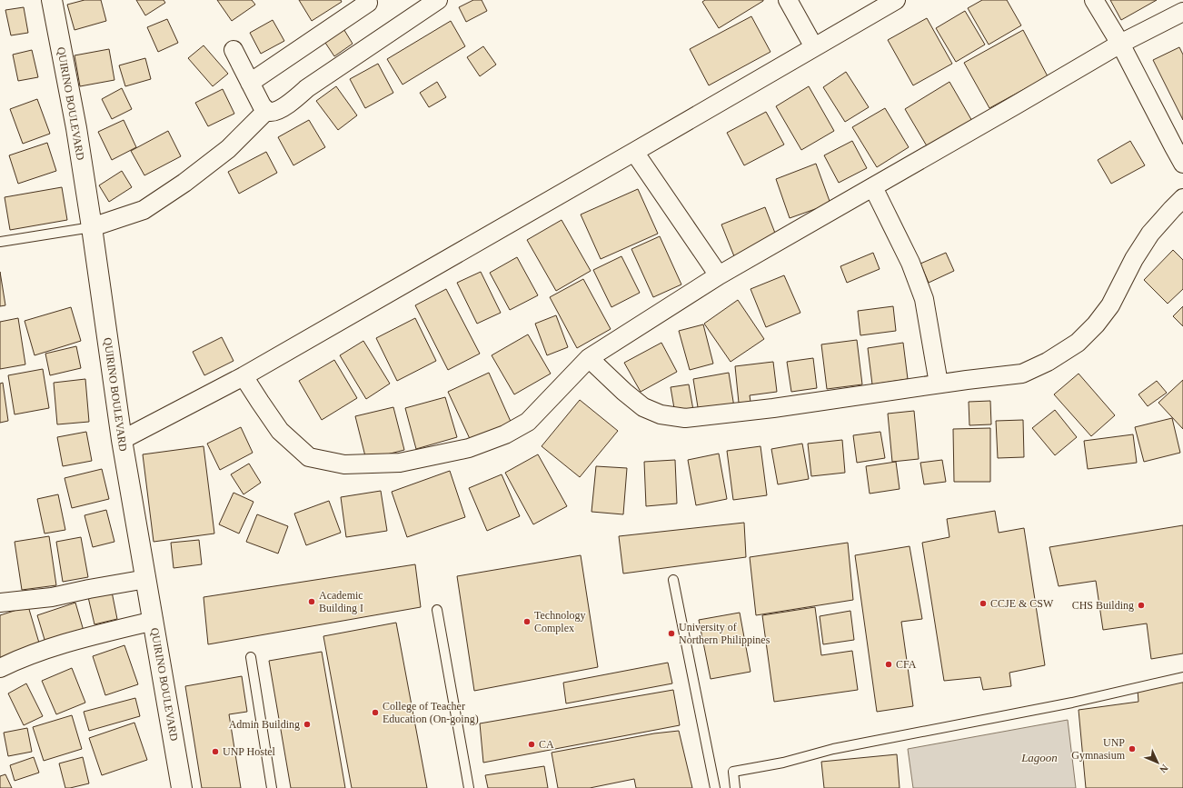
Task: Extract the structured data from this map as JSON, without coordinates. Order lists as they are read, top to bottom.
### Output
{
  "streets": {
    "main road": ["QUIRINO BOULEVARD"]
  },
  "water": ["Lagoon"],
  "places": [
    "Academic Building I",
    "CCJE & CSW",
    "CHS Building",
    "Technology Complex",
    "University of Northern Philippines",
    "CFA",
    "College of Teacher Education (On-going)",
    "Admin Building",
    "CA",
    "UNP Gymnasium",
    "UNP Hostel"
  ],
  "north": "bottom right"
}
